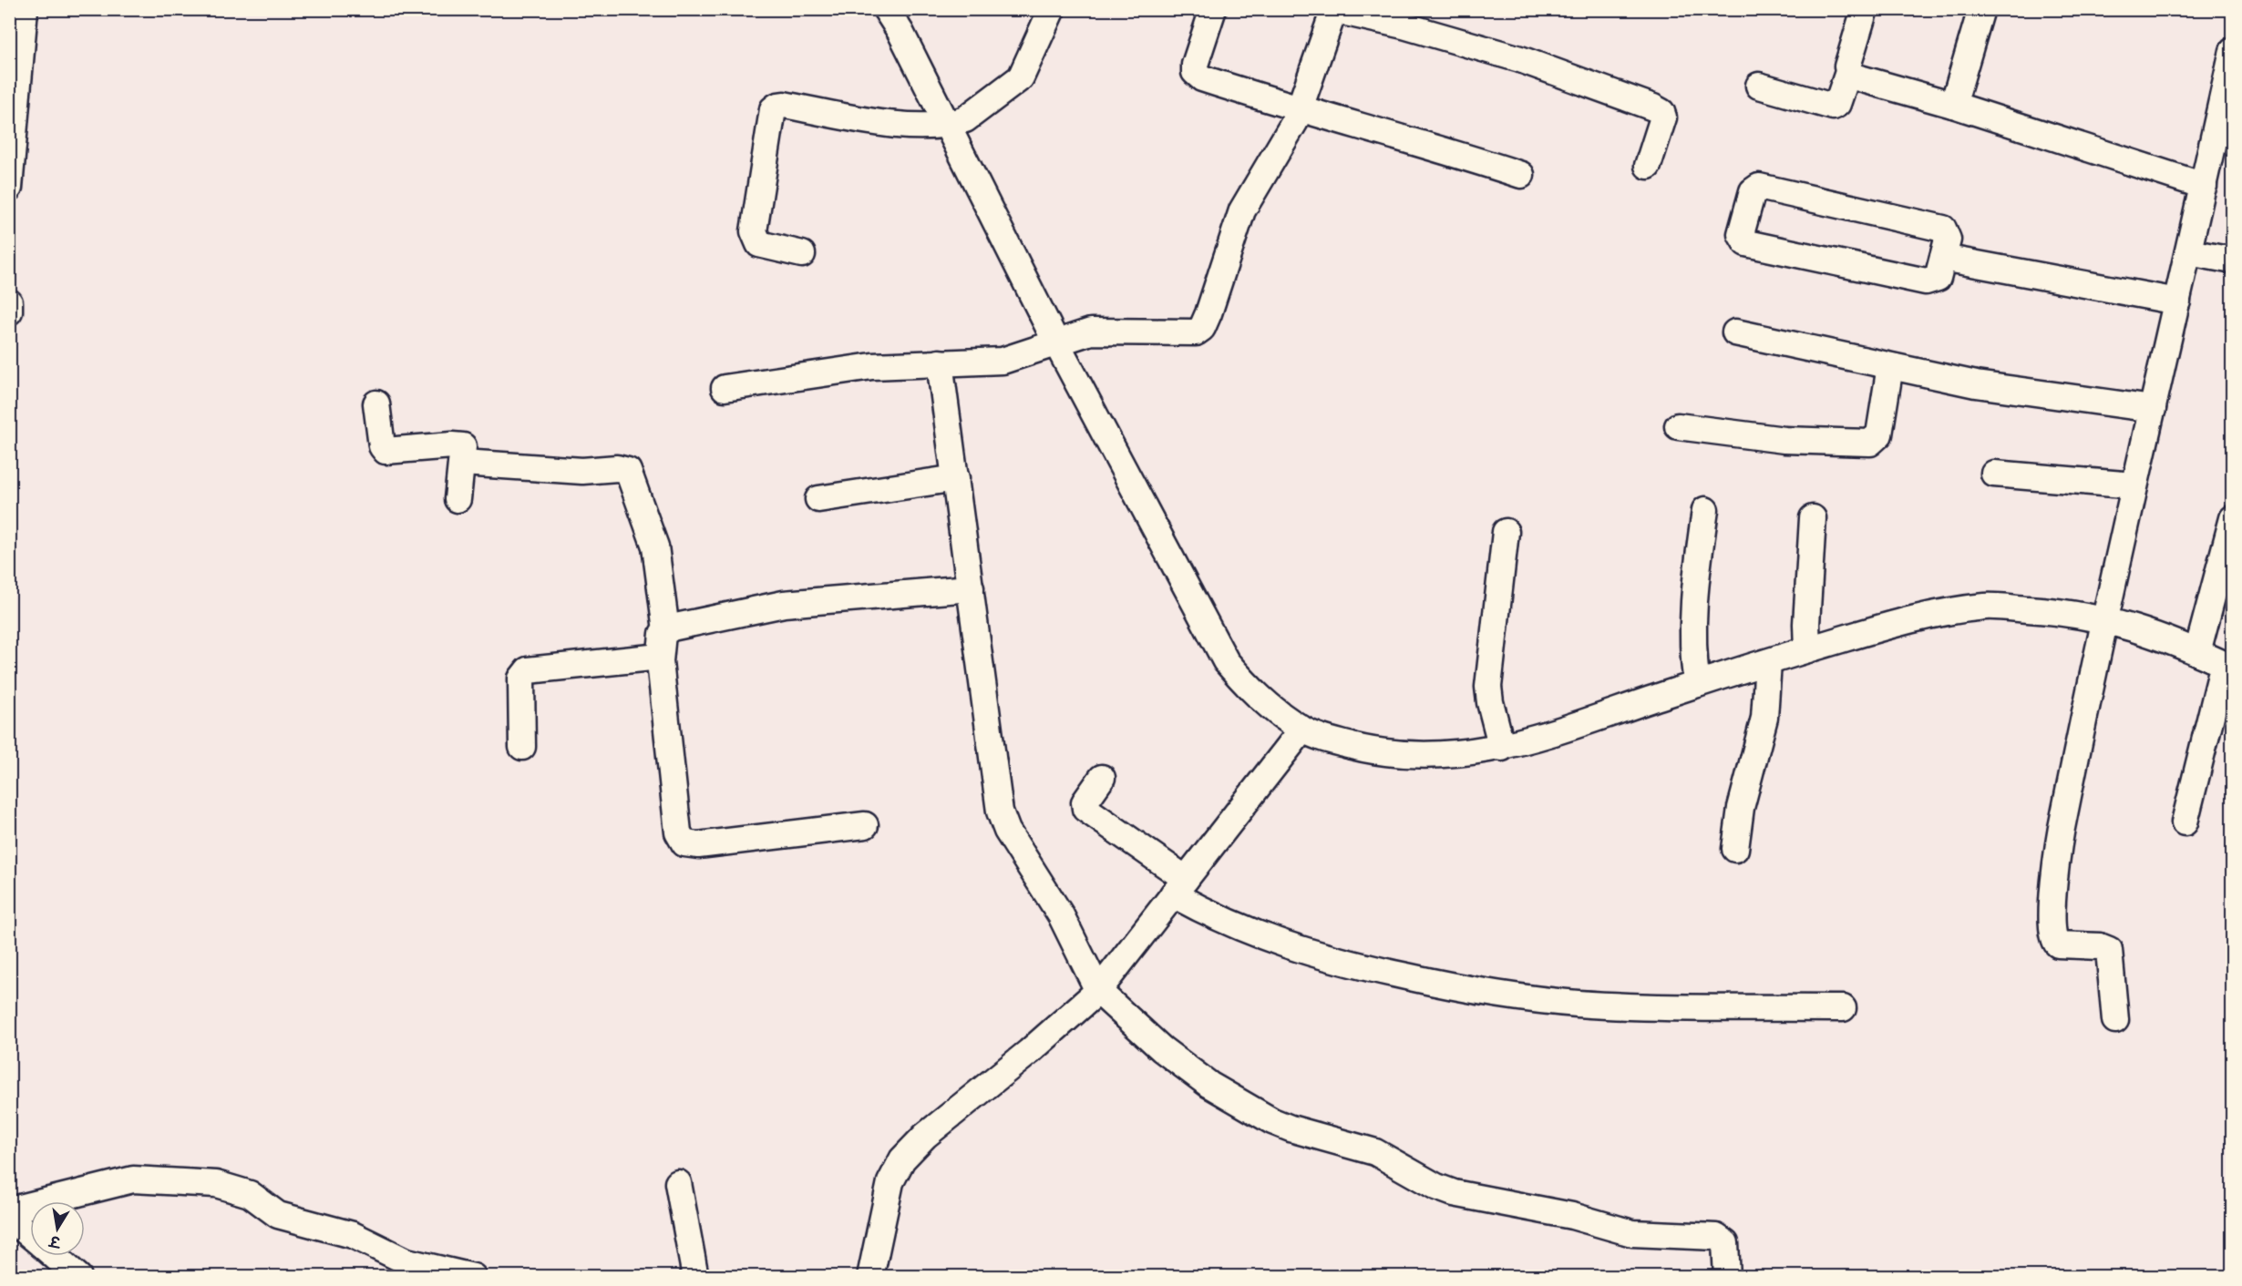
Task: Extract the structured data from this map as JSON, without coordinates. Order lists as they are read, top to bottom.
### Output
{
  "north": "bottom"
}
